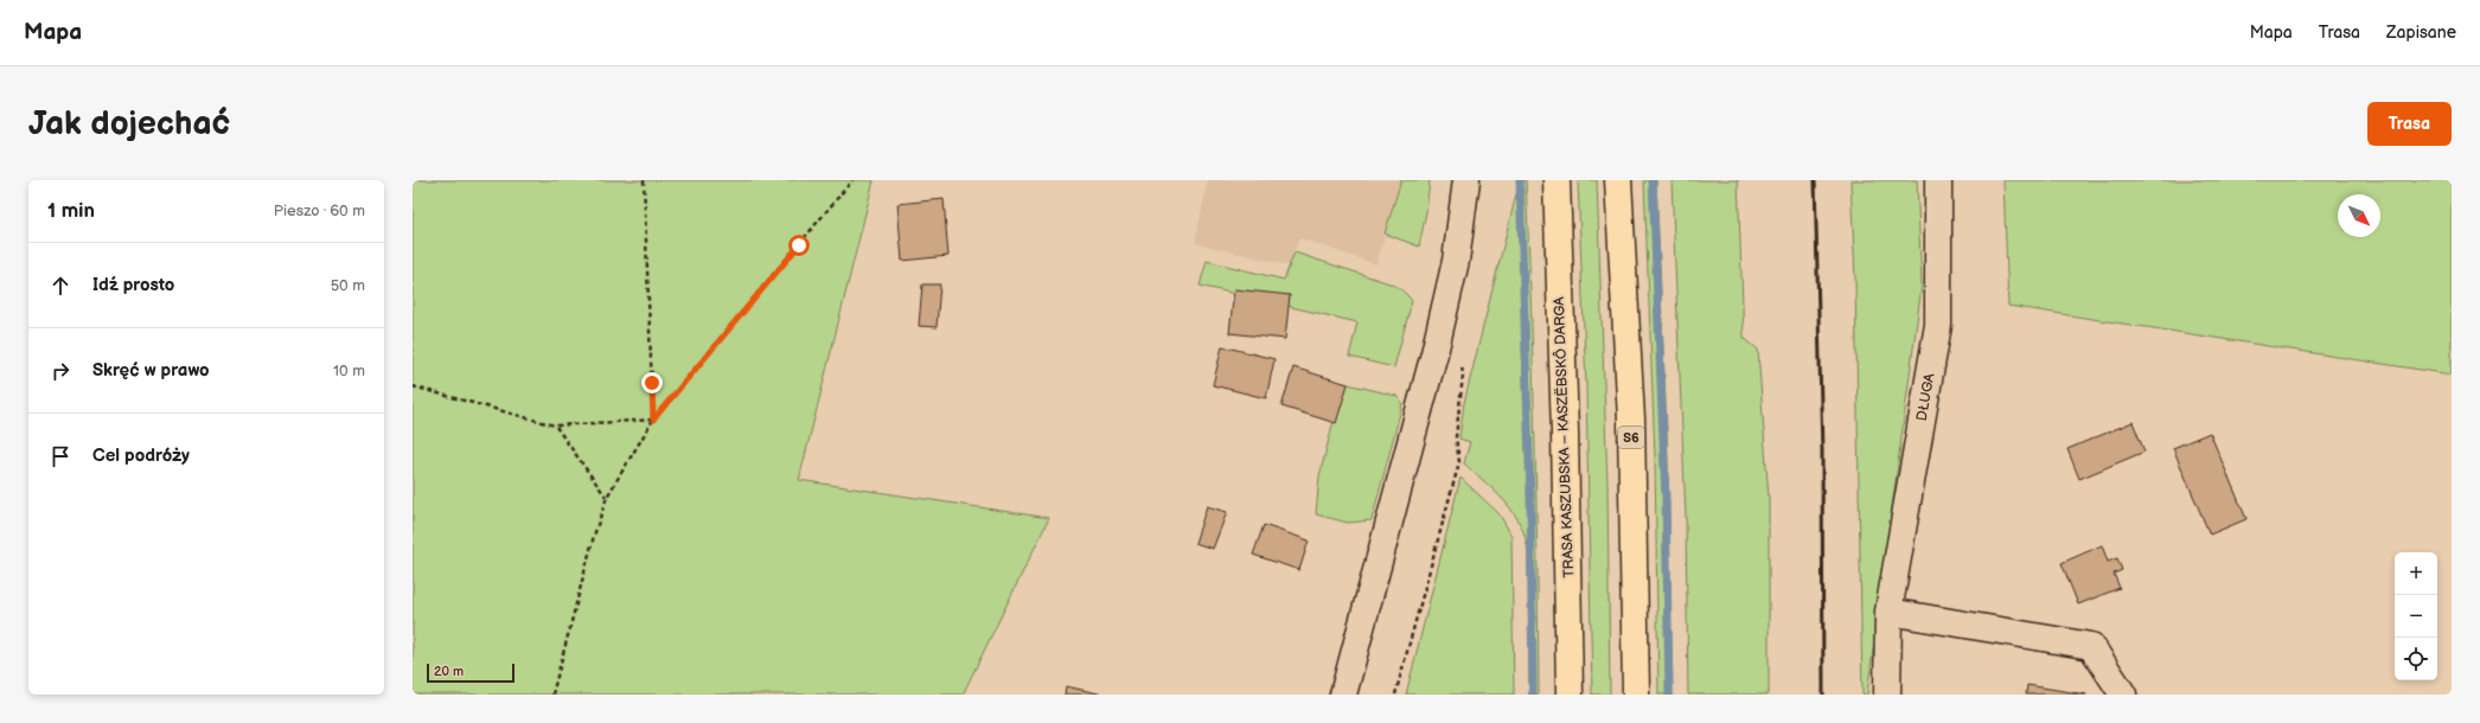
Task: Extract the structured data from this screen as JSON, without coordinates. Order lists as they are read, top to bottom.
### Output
{
  "streets": {
    "highway": ["TRASA KASZUBSKA – KASZËBSKÔ DARGA", "S6"],
    "street": ["DŁUGA"]
  },
  "scale_bar": "20 m",
  "north": "bottom right",
  "page": {
    "header": "Mapa",
    "nav": ["Mapa", "Trasa", "Zapisane"],
    "buttons": "Trasa",
    "title": "Jak dojechać",
    "heading": ["1 min", "Pieszo · 60 m"],
    "list": [
      ["Idź prosto", "50 m"],
      ["Skręć w prawo", "10 m"],
      "Cel podróży"
    ],
    "map_buttons": ["+", "−"],
    "scale": "20 m"
  }
}
